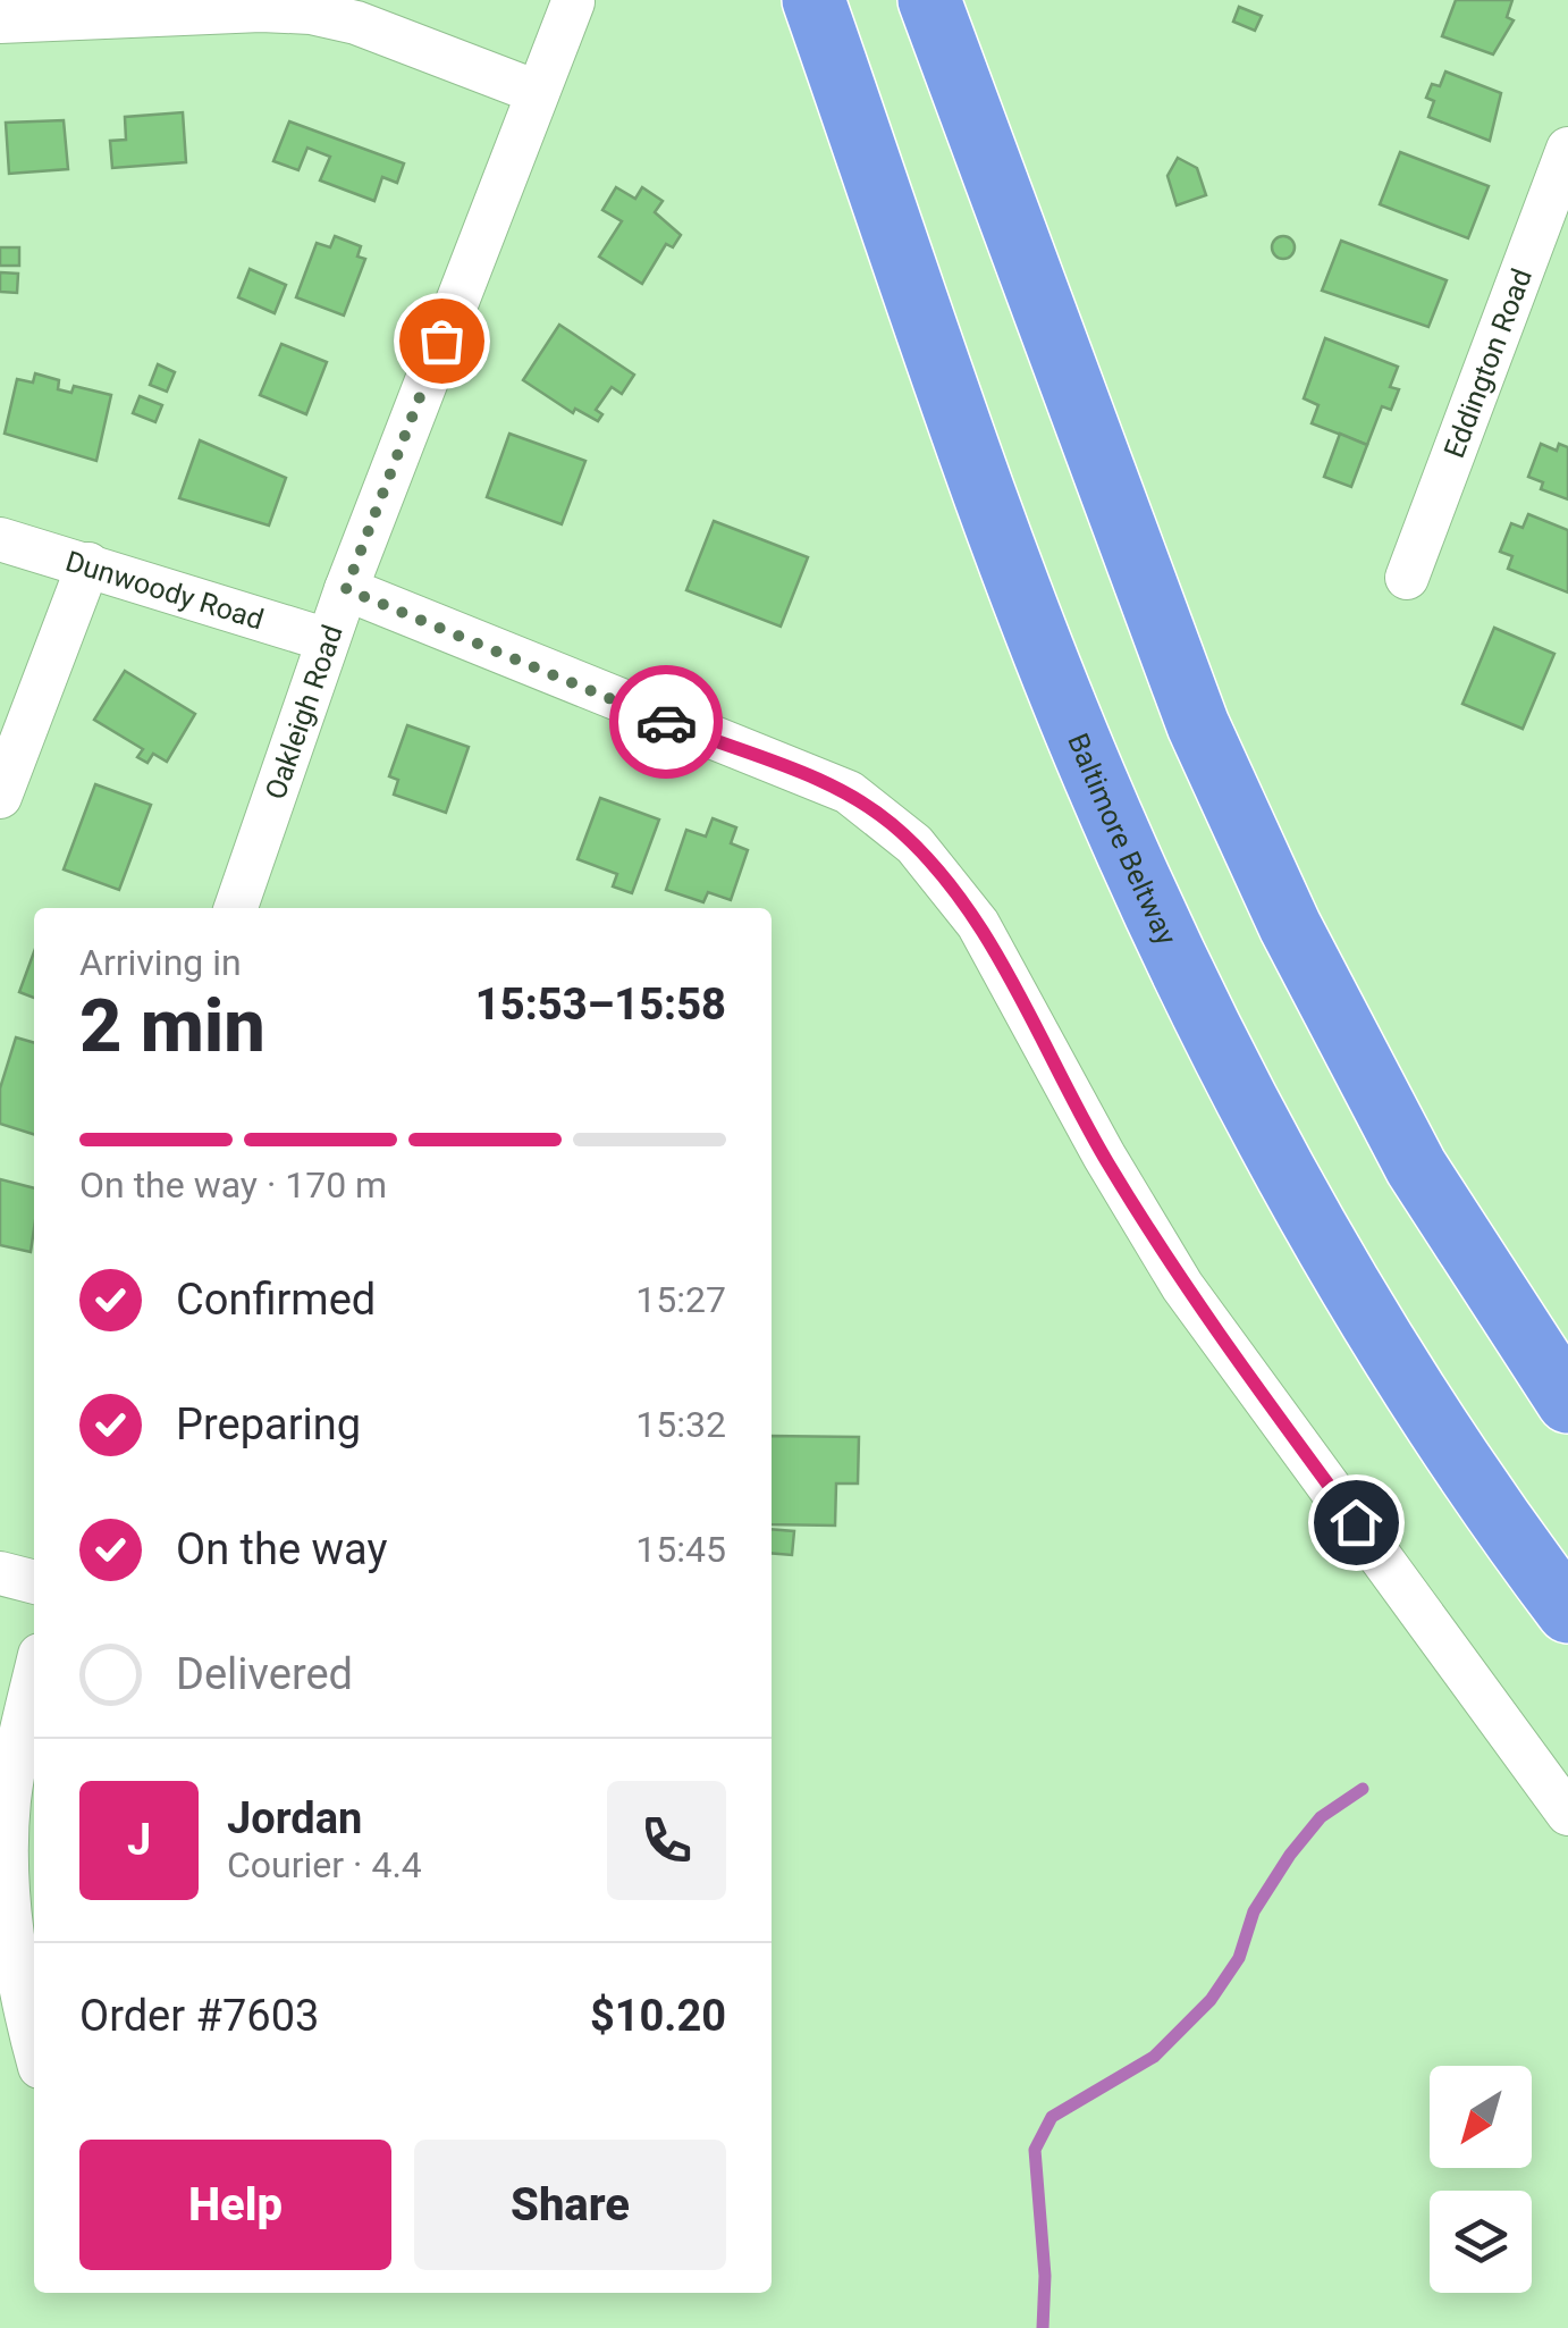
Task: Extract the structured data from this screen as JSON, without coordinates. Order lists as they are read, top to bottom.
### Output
{
  "streets": {
    "highway": ["Baltimore Beltway"],
    "street": ["Eddington Road", "Dunwoody Road", "Oakleigh Road"]
  },
  "crossings": [
    ["Dunwoody Road", "Oakleigh Road"]
  ],
  "north": "bottom left",
  "page": {
    "heading": ["2 min", "Arriving in", "15:53–15:58"],
    "panel": [
      "Jordan",
      "Courier · 4.4",
      "Order #7603",
      "$10.20"
    ],
    "bar": "On the way · 170 m",
    "list": [
      ["Confirmed", "15:27"],
      ["Preparing", "15:32"],
      ["On the way", "15:45"],
      "Delivered"
    ],
    "round": "J",
    "buttons": ["Help", "Share"]
  }
}
